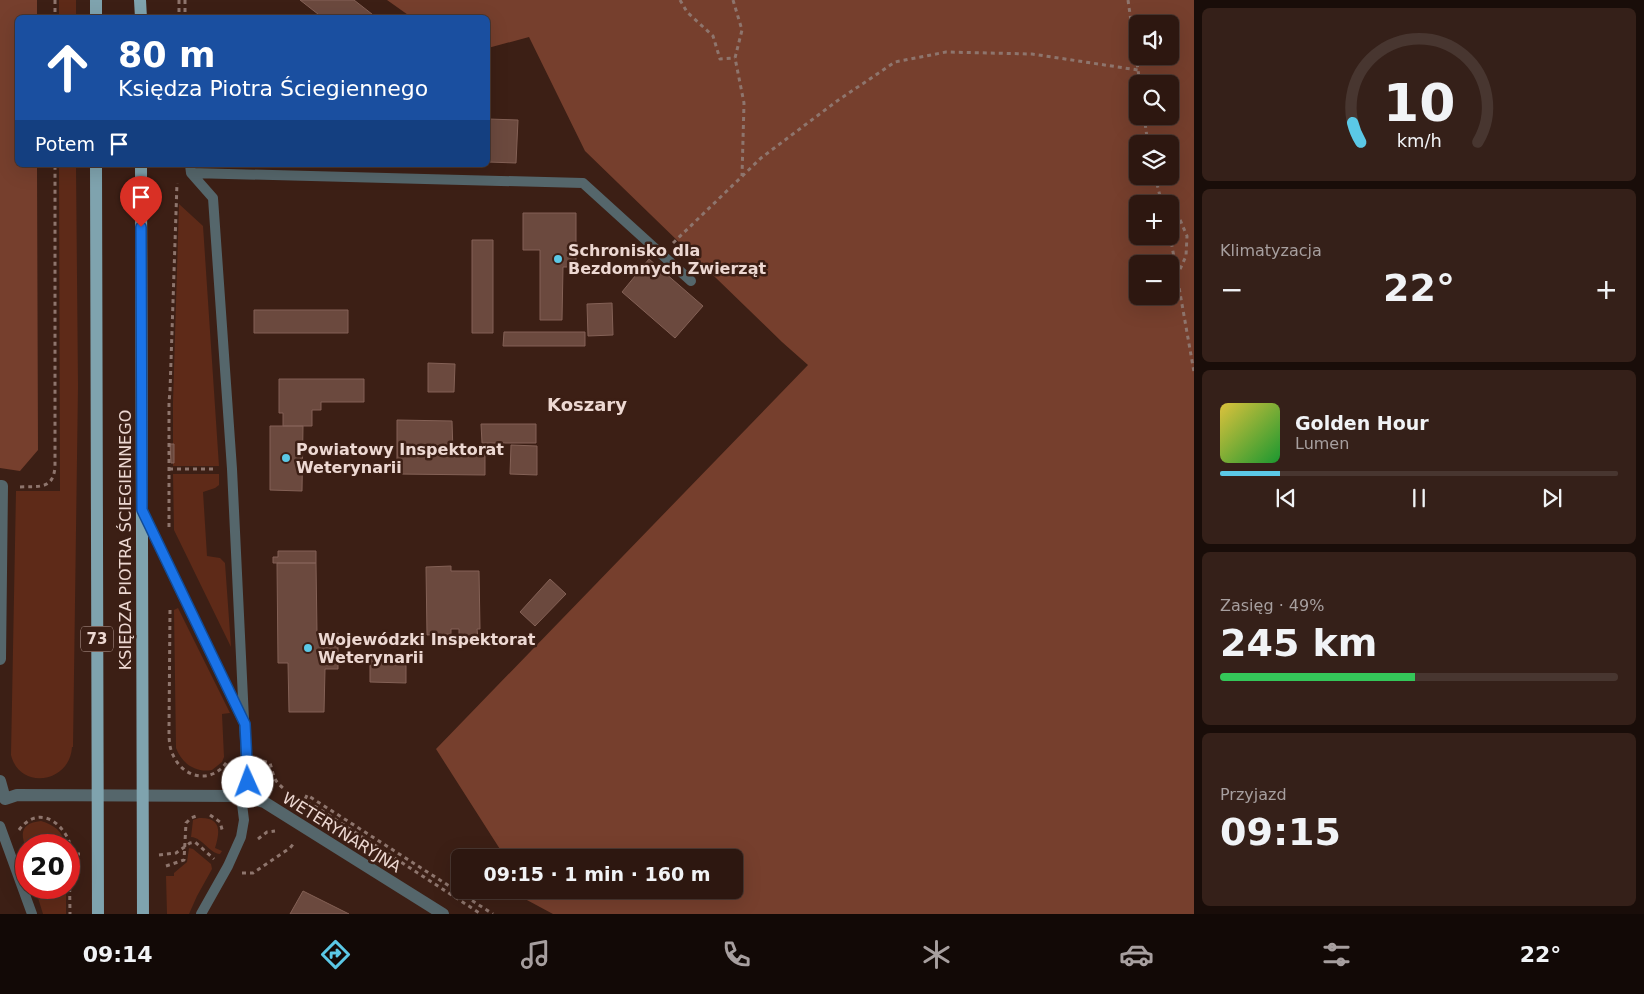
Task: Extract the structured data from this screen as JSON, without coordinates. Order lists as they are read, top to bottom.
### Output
{
  "streets": {
    "main road": ["KSIĘDZA PIOTRA ŚCIEGIENNEGO", "73"],
    "street": ["WETERYNARYJNA"]
  },
  "crossings": [
    ["KSIĘDZA PIOTRA ŚCIEGIENNEGO", "WETERYNARYJNA"]
  ],
  "districts": ["Koszary"],
  "places": ["Schronisko dla Bezdomnych Zwierząt", "Powiatowy Inspektorat Weterynarii", "Wojewódzki Inspektorat Weterynarii"],
  "page": {
    "map_buttons": ["+", "−"],
    "turn": ["80 m", "Księdza Piotra Ściegiennego"],
    "then": "Potem",
    "tile": [
      "Klimatyzacja",
      ["Zasięg · 49%", "245 km"],
      ["Przyjazd", "09:15"]
    ],
    "heat": ["−", "22°", "+"],
    "song": ["Golden Hour", "Lumen"],
    "limit": "20",
    "trip": "09:15 · 1 min · 160 m",
    "tabs": ["09:14", "22°"],
    "gauge": ["10", "km/h"]
  }
}
